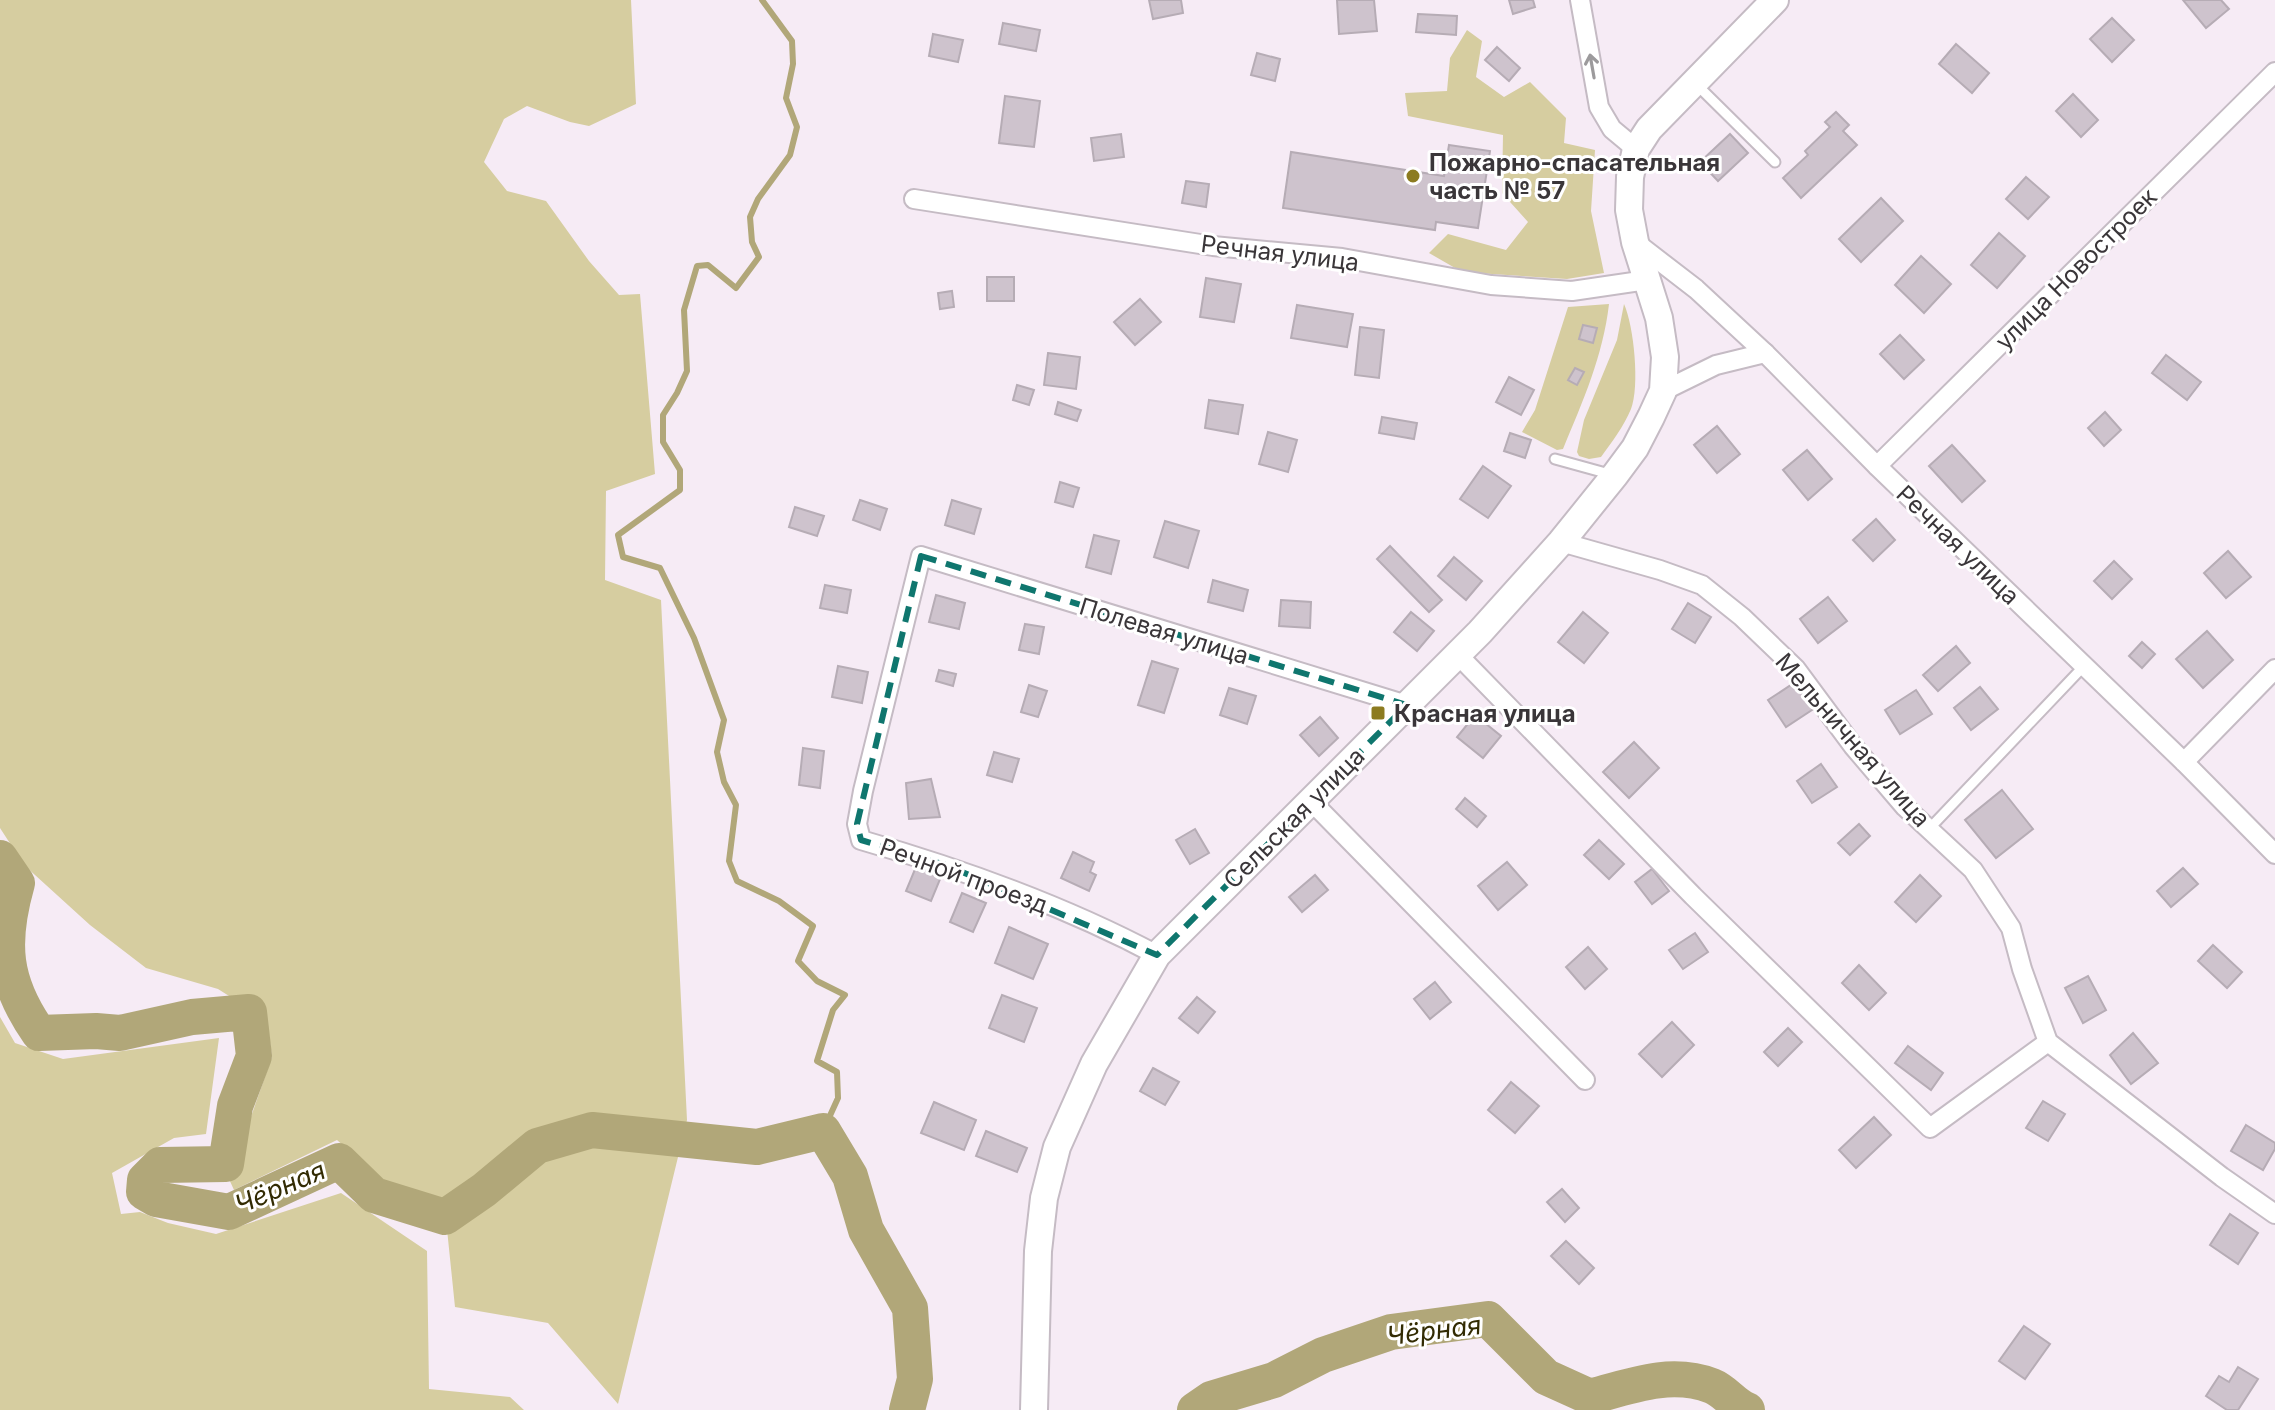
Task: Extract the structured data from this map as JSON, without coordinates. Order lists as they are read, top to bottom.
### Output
{
  "streets": {
    "main road": ["Сельская улица"],
    "street": [
      "Речная улица",
      "улица Новостроек",
      "Полевая улица",
      "Мельничная улица",
      "Речной проезд"
    ]
  },
  "crossings": [
    ["Речная улица", "улица Новостроек"],
    ["Полевая улица", "Сельская улица"],
    ["Полевая улица", "Речной проезд"],
    ["Мельничная улица", "Сельская улица"],
    ["Сельская улица", "Речной проезд"]
  ],
  "water": ["Чёрная"],
  "places": {
    "other": ["Пожарно-спасательная часть № 57"],
    "transit": ["Красная улица"]
  }
}
